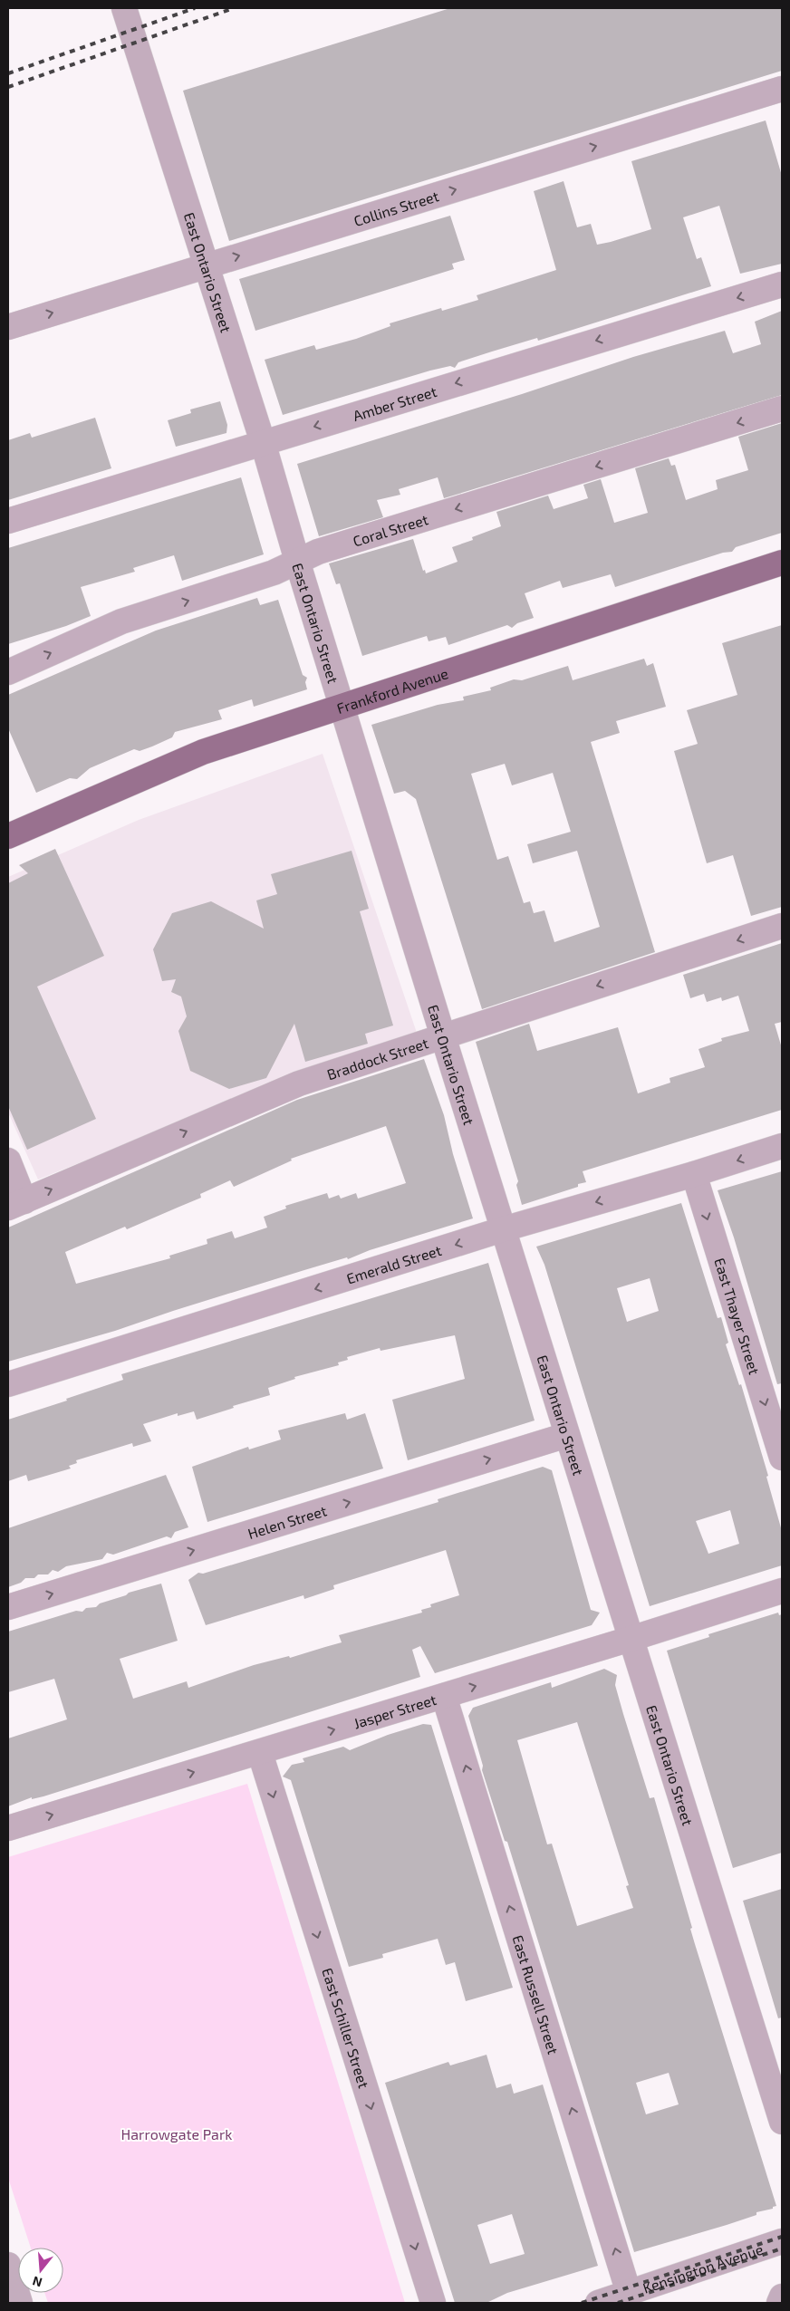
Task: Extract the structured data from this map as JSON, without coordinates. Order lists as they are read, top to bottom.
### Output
{
  "streets": {
    "main road": ["Frankford Avenue"],
    "street": [
      "Collins Street",
      "East Ontario Street",
      "Amber Street",
      "Coral Street",
      "Braddock Street",
      "Emerald Street",
      "East Thayer Street",
      "Helen Street",
      "Jasper Street",
      "East Russell Street",
      "East Schiller Street",
      "Kensington Avenue"
    ]
  },
  "crossings": [
    ["Collins Street", "East Ontario Street"],
    ["East Ontario Street", "Amber Street"],
    ["East Ontario Street", "Coral Street"],
    ["East Ontario Street", "Frankford Avenue"],
    ["East Ontario Street", "Braddock Street"],
    ["East Ontario Street", "Emerald Street"],
    ["East Ontario Street", "Helen Street"],
    ["East Ontario Street", "Jasper Street"],
    ["Emerald Street", "East Thayer Street"],
    ["Jasper Street", "East Russell Street"],
    ["Jasper Street", "East Schiller Street"],
    ["East Russell Street", "Kensington Avenue"]
  ],
  "one_way": [
    "Collins Street",
    "Amber Street",
    "Emerald Street",
    "East Thayer Street",
    "Helen Street",
    "Jasper Street",
    "East Russell Street",
    "East Schiller Street"
  ],
  "parks": ["Harrowgate Park"],
  "north": "bottom"
}
